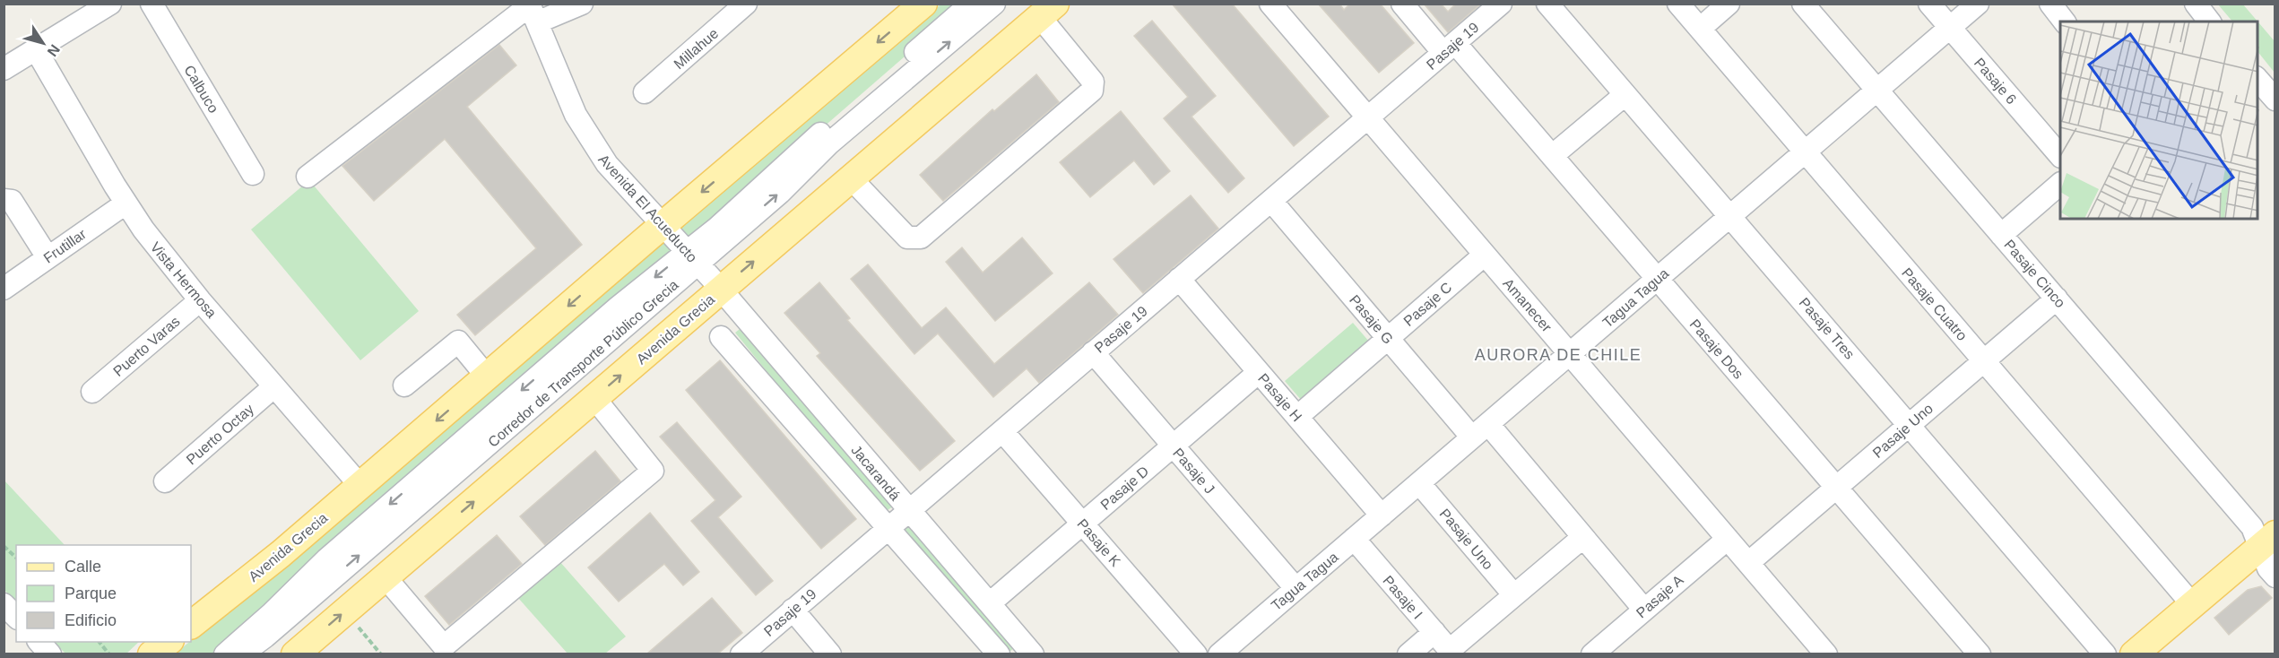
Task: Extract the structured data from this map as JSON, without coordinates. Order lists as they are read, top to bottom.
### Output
{
  "streets": {
    "main road": ["Avenida Grecia"],
    "street": [
      "Pasaje 19",
      "Millahue",
      "Pasaje 6",
      "Calbuco",
      "Avenida El Acueducto",
      "Frutillar",
      "Pasaje Cinco",
      "Vista Hermosa",
      "Tagua Tagua",
      "Pasaje C",
      "Pasaje Cuatro",
      "Amanecer",
      "Pasaje G",
      "Pasaje Tres",
      "Puerto Varas",
      "Pasaje Dos",
      "Corredor de Transporte Público Grecia",
      "Pasaje H",
      "Pasaje Uno",
      "Puerto Octay",
      "Pasaje J",
      "Jacarandá",
      "Pasaje D",
      "Pasaje K",
      "Pasaje A",
      "Pasaje I"
    ]
  },
  "crossings": [
    ["Pasaje 19", "Amanecer"],
    ["Pasaje 19", "Pasaje G"],
    ["Pasaje 19", "Pasaje Dos"],
    ["Pasaje 19", "Pasaje H"],
    ["Pasaje 19", "Pasaje J"],
    ["Pasaje 19", "Jacarandá"],
    ["Pasaje 19", "Pasaje K"],
    ["Pasaje 6", "Tagua Tagua"],
    ["Avenida El Acueducto", "Avenida Grecia"],
    ["Avenida El Acueducto", "Corredor de Transporte Público Grecia"],
    ["Avenida El Acueducto", "Jacarandá"],
    ["Frutillar", "Vista Hermosa"],
    ["Pasaje Cinco", "Tagua Tagua"],
    ["Pasaje Cinco", "Pasaje Uno"],
    ["Vista Hermosa", "Avenida Grecia"],
    ["Vista Hermosa", "Puerto Varas"],
    ["Vista Hermosa", "Puerto Octay"],
    ["Tagua Tagua", "Pasaje Cuatro"],
    ["Tagua Tagua", "Amanecer"],
    ["Tagua Tagua", "Pasaje G"],
    ["Tagua Tagua", "Pasaje Tres"],
    ["Tagua Tagua", "Pasaje Dos"],
    ["Tagua Tagua", "Pasaje H"],
    ["Tagua Tagua", "Pasaje Uno"],
    ["Tagua Tagua", "Pasaje J"],
    ["Tagua Tagua", "Pasaje I"],
    ["Pasaje C", "Amanecer"],
    ["Pasaje C", "Pasaje G"],
    ["Pasaje C", "Pasaje H"],
    ["Pasaje Cuatro", "Pasaje Uno"],
    ["Amanecer", "Pasaje Uno"],
    ["Amanecer", "Pasaje A"],
    ["Pasaje Tres", "Pasaje Uno"],
    ["Avenida Grecia", "Jacarandá"],
    ["Pasaje Dos", "Pasaje Uno"],
    ["Pasaje H", "Pasaje D"],
    ["Pasaje J", "Pasaje D"],
    ["Jacarandá", "Pasaje D"],
    ["Pasaje D", "Pasaje K"]
  ],
  "districts": ["AURORA DE CHILE"],
  "legend": ["Calle", "Parque", "Edificio"],
  "north": "bottom right"
}
